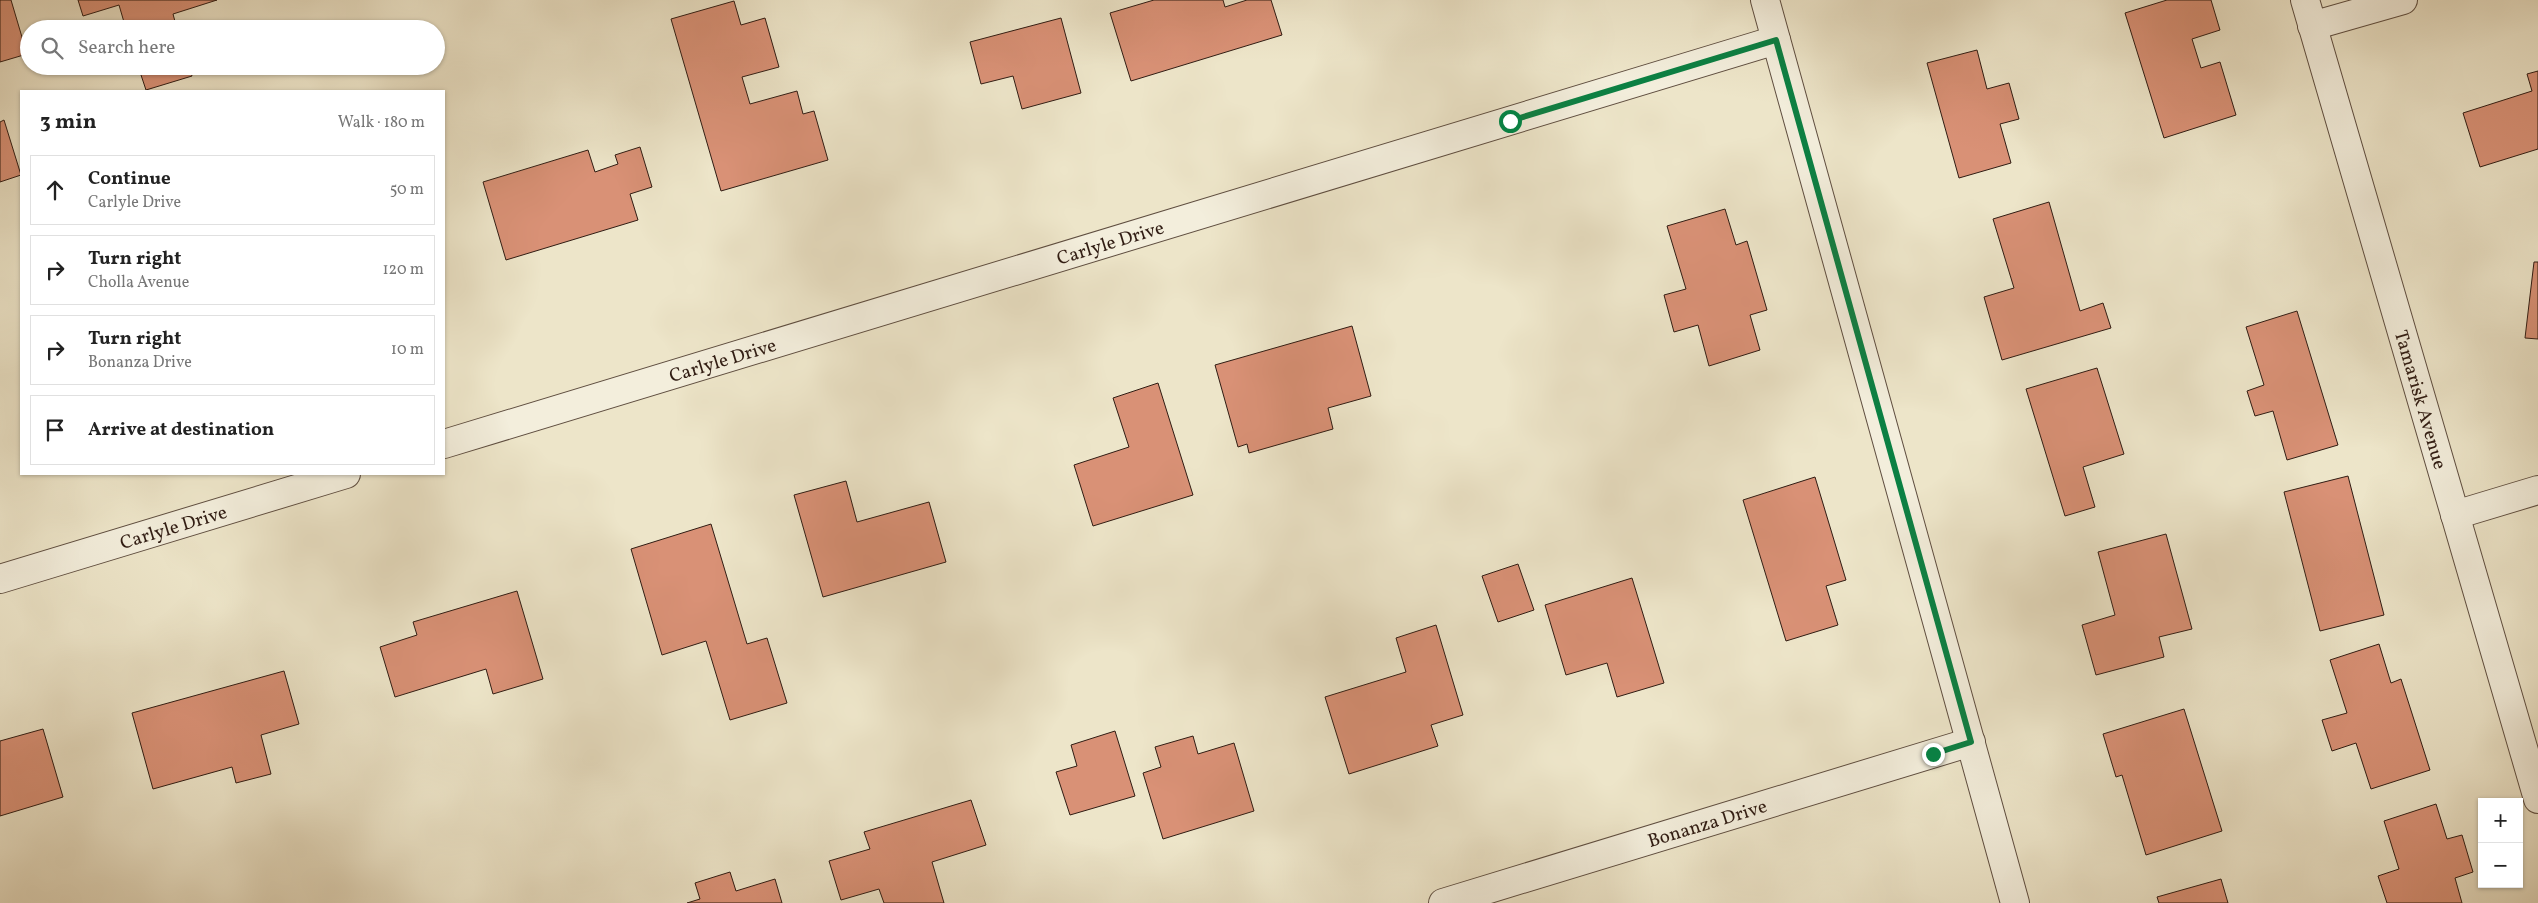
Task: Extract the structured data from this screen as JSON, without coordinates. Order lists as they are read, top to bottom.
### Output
{
  "streets": {
    "street": ["Carlyle Drive", "Tamarisk Avenue", "Bonanza Drive"]
  },
  "page": {
    "search": "Search here",
    "heading": ["3 min", "Walk · 180 m"],
    "list": [
      ["Continue", "Carlyle Drive", "50 m"],
      ["Turn right", "Cholla Avenue", "120 m"],
      ["Turn right", "Bonanza Drive", "10 m"],
      "Arrive at destination"
    ],
    "map_buttons": ["+", "−"]
  }
}
